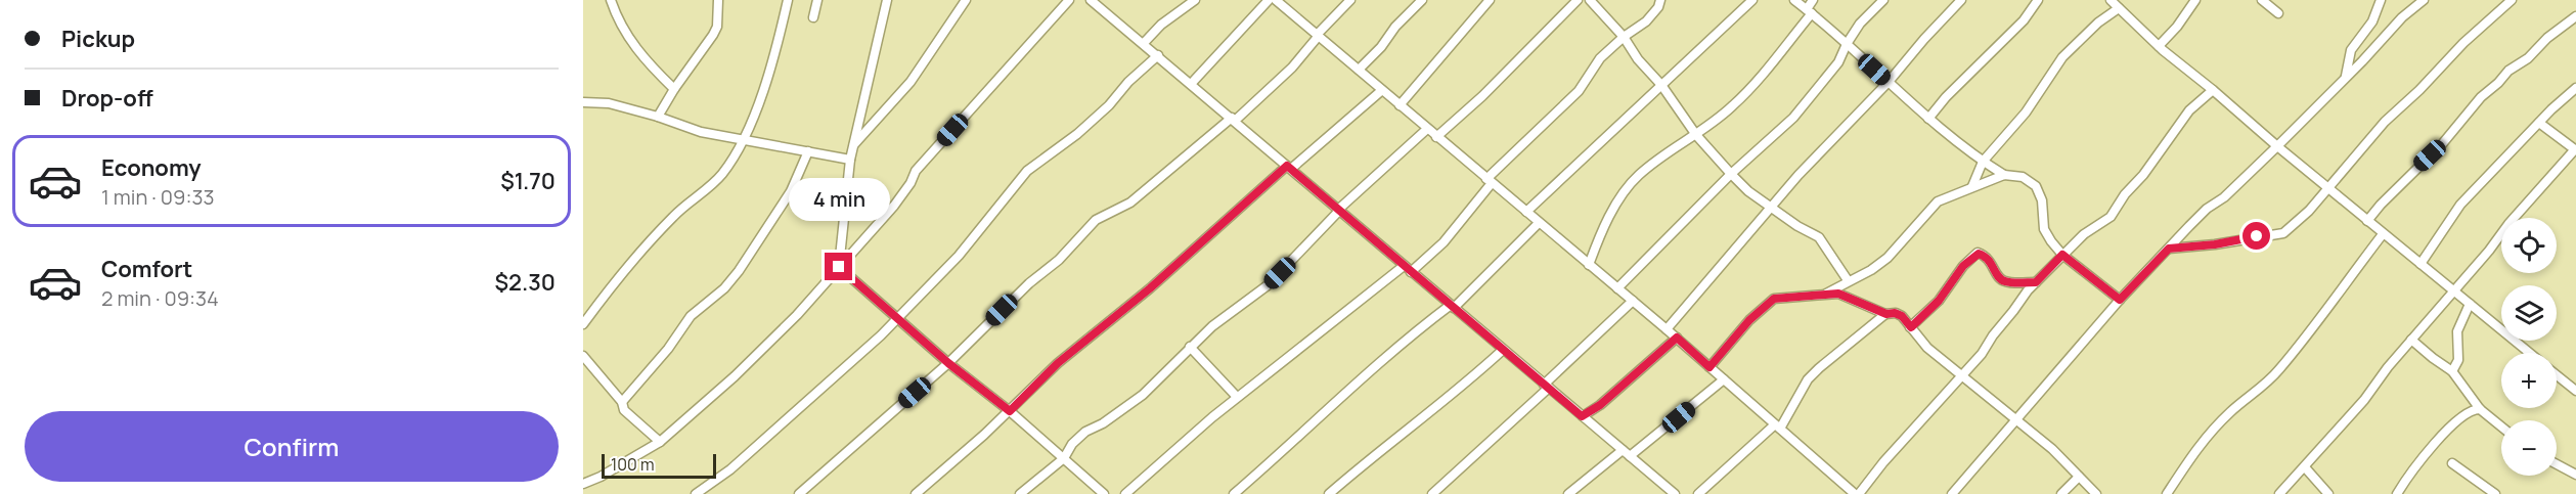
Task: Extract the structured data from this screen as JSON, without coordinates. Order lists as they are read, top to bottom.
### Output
{
  "scale_bar": "100 m",
  "page": {
    "banner": ["Pickup", "Drop-off"],
    "list": [
      {
        "name": "Economy",
        "note": "1 min · 09:33",
        "value": "$1.70"
      },
      {
        "name": "Comfort",
        "note": "2 min · 09:34",
        "value": "$2.30"
      }
    ],
    "bubble": "4 min",
    "map_buttons": ["+", "−"],
    "buttons": "Confirm",
    "scale": "100 m"
  }
}
